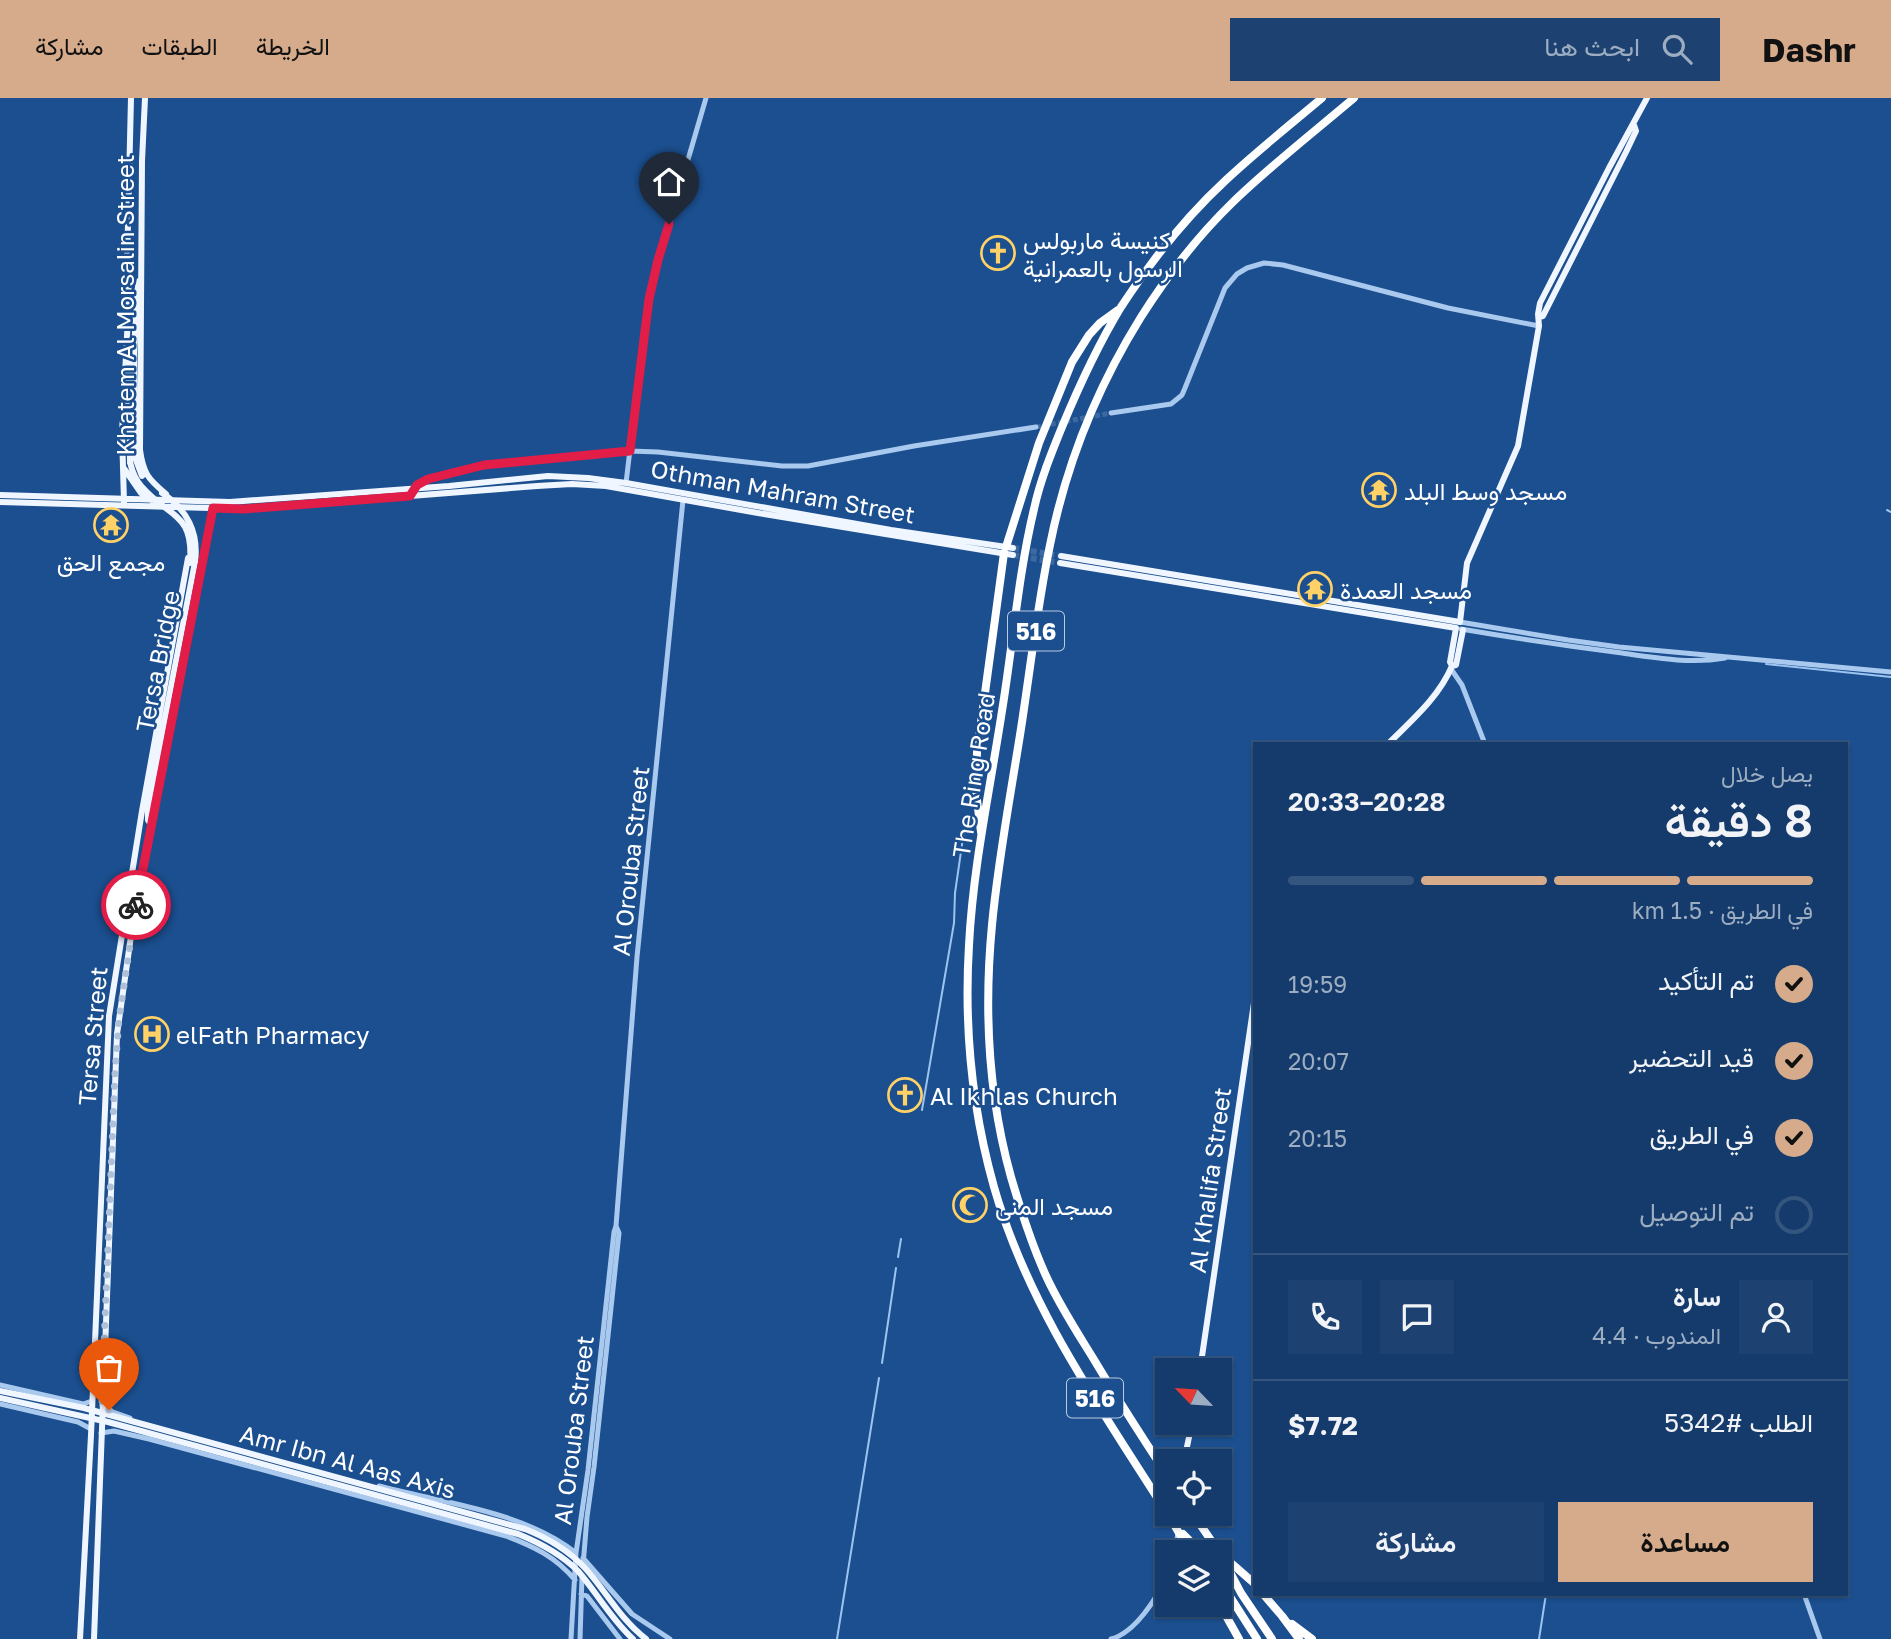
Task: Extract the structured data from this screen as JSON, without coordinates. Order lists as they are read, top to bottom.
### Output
{
  "streets": {
    "highway": ["516", "The Ring Road"],
    "main road": [
      "Khatem Al Morsalin Street",
      "Othman Mahram Street",
      "Tersa Bridge",
      "Tersa Street",
      "Al Khalifa Street",
      "Amr Ibn Al Aas Axis"
    ],
    "street": ["Al Orouba Street"]
  },
  "crossings": [
    ["Khatem Al Morsalin Street", "Othman Mahram Street"],
    ["Khatem Al Morsalin Street", "Tersa Bridge"],
    ["Khatem Al Morsalin Street", "Tersa Street"],
    ["Othman Mahram Street", "Al Orouba Street"],
    ["Othman Mahram Street", "Tersa Street"],
    ["Tersa Bridge", "Tersa Street"]
  ],
  "places": {
    "church": ["كنيسة ماربولس الرسول بالعمرانية", "Al Ikhlas Church"],
    "temple": ["مسجد وسط البلد", "مجمع الحق", "مسجد العمدة"],
    "hospital": ["elFath Pharmacy"],
    "mosque": ["مسجد المنى"]
  },
  "north": "top left",
  "page": {
    "header": "Dashr",
    "search": "ابحث هنا",
    "nav": ["الخريطة", "الطبقات", "مشاركة"],
    "heading": ["8 دقيقة", "يصل خلال", "20:28–20:33"],
    "panel": [
      "سارة",
      "المندوب · 4.4",
      "الطلب #5342",
      "$7.72"
    ],
    "bar": "في الطريق · 1.5 km",
    "list": [
      ["تم التأكيد", "19:59"],
      ["قيد التحضير", "20:07"],
      ["في الطريق", "20:15"],
      "تم التوصيل"
    ],
    "buttons": ["مساعدة", "مشاركة"]
  }
}
